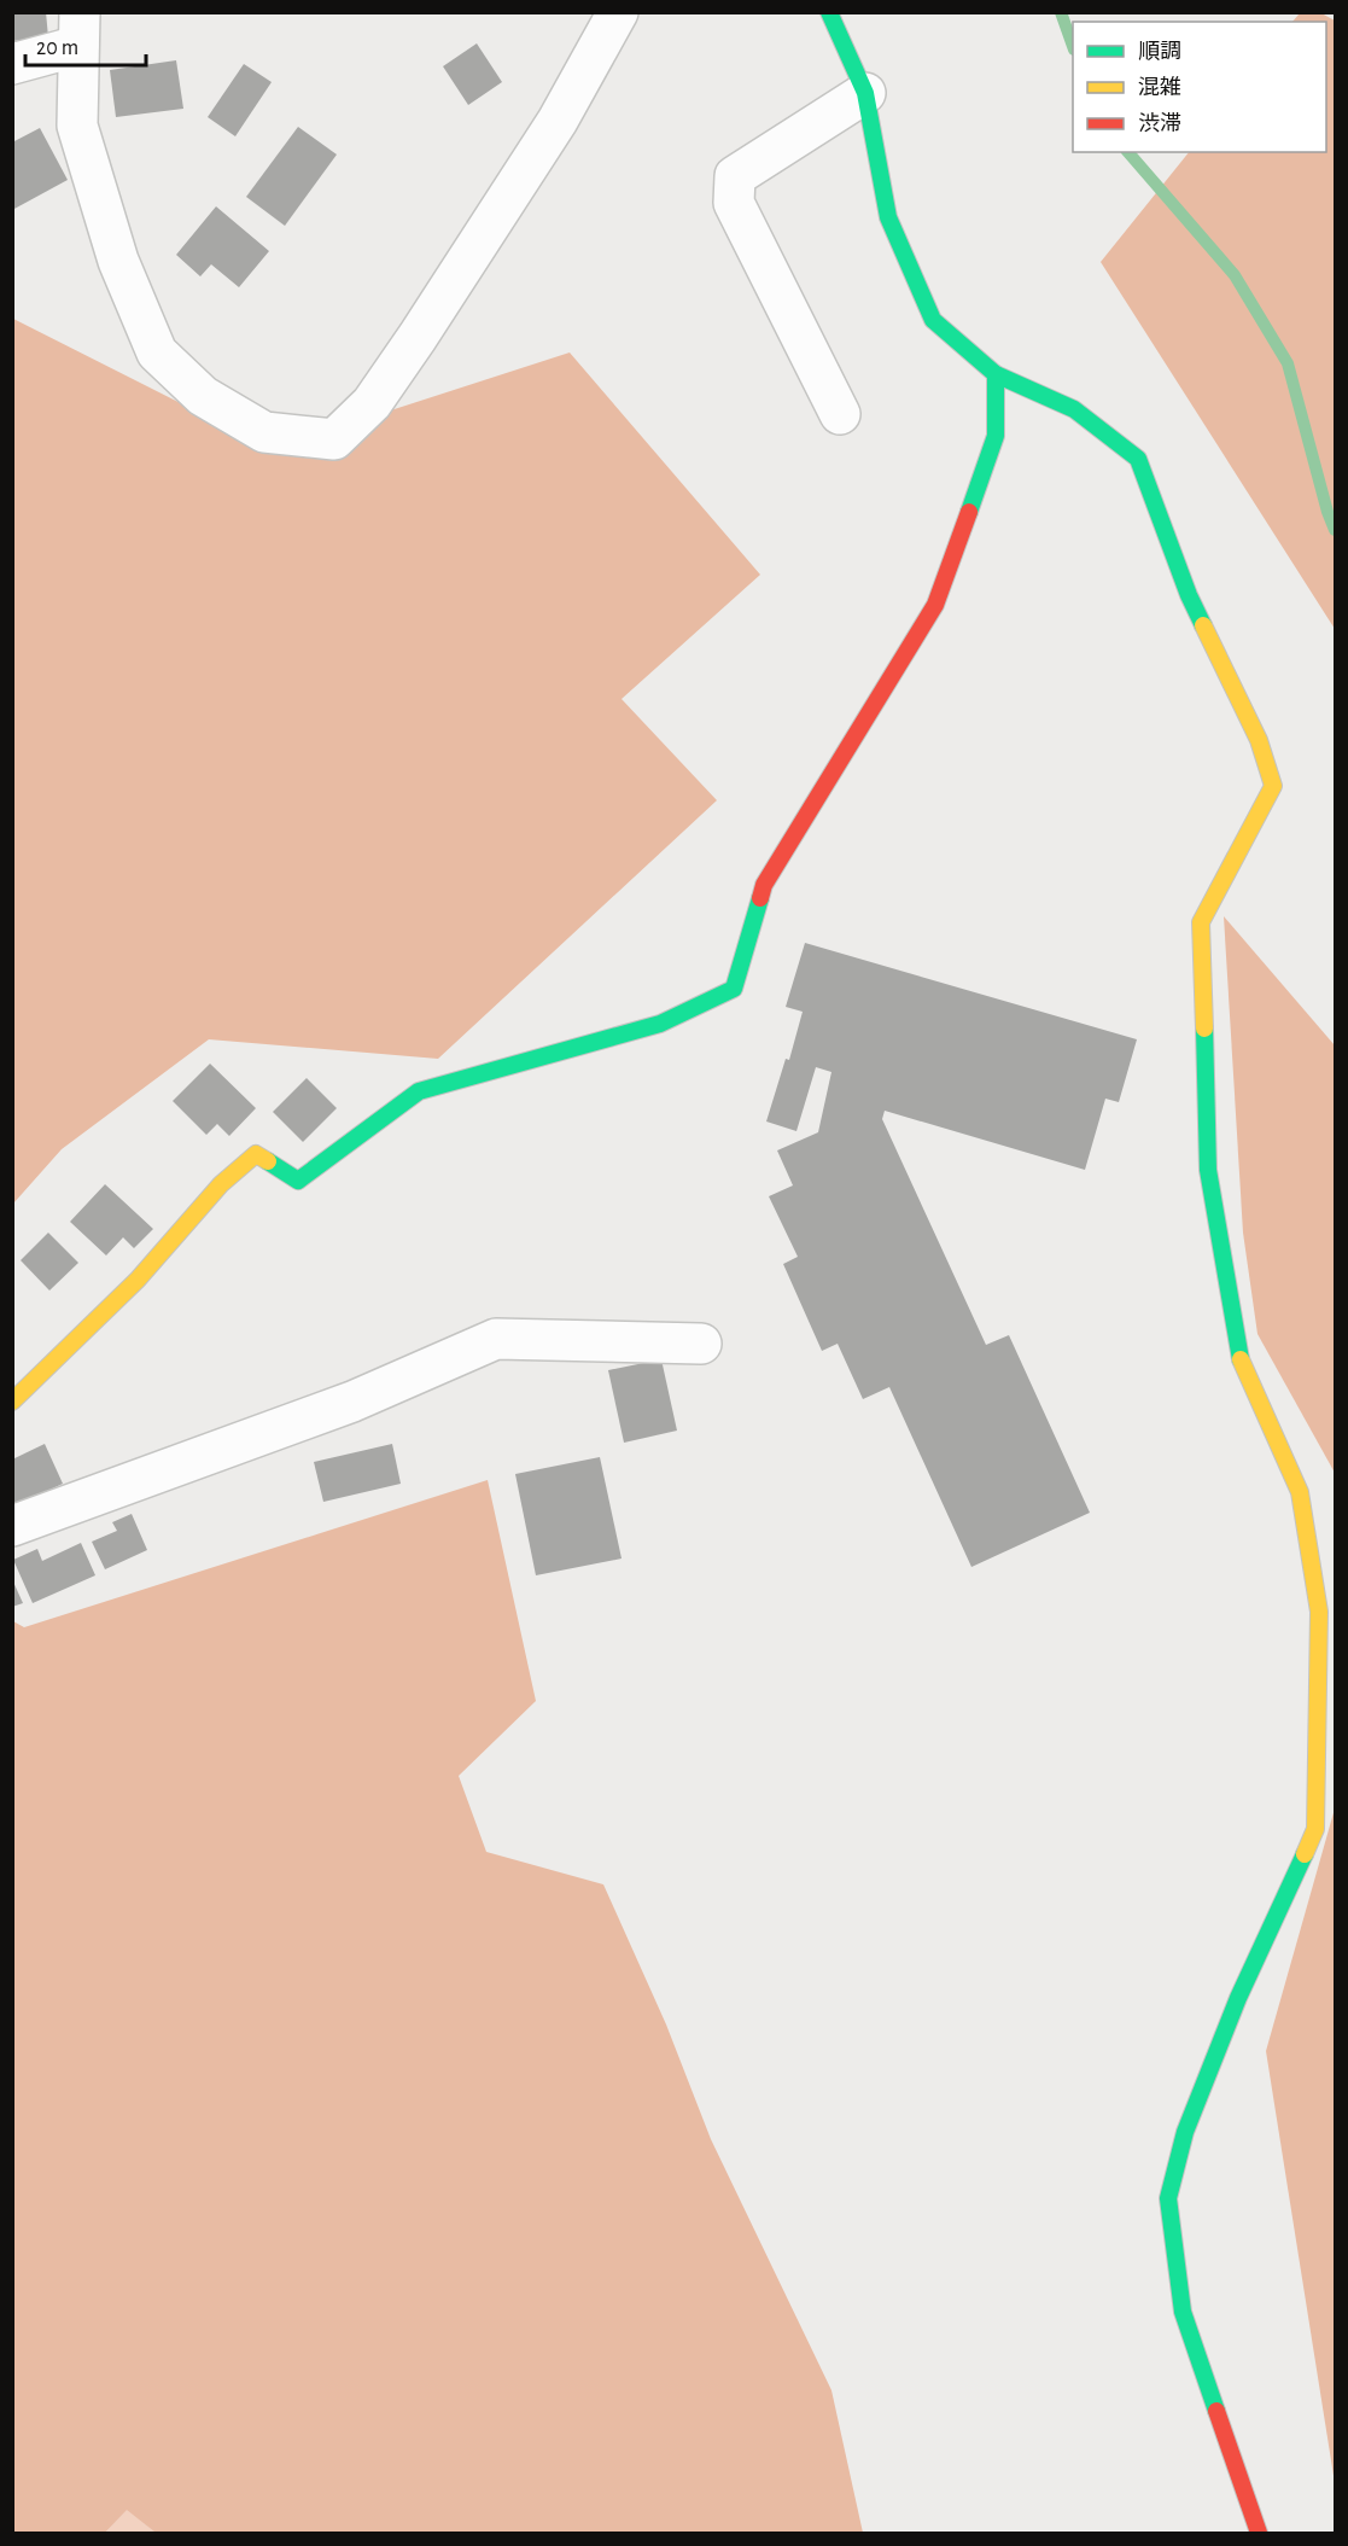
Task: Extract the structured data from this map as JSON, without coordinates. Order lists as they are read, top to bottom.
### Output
{
  "legend": ["順調", "混雑", "渋滞"],
  "scale_bar": "20 m"
}
